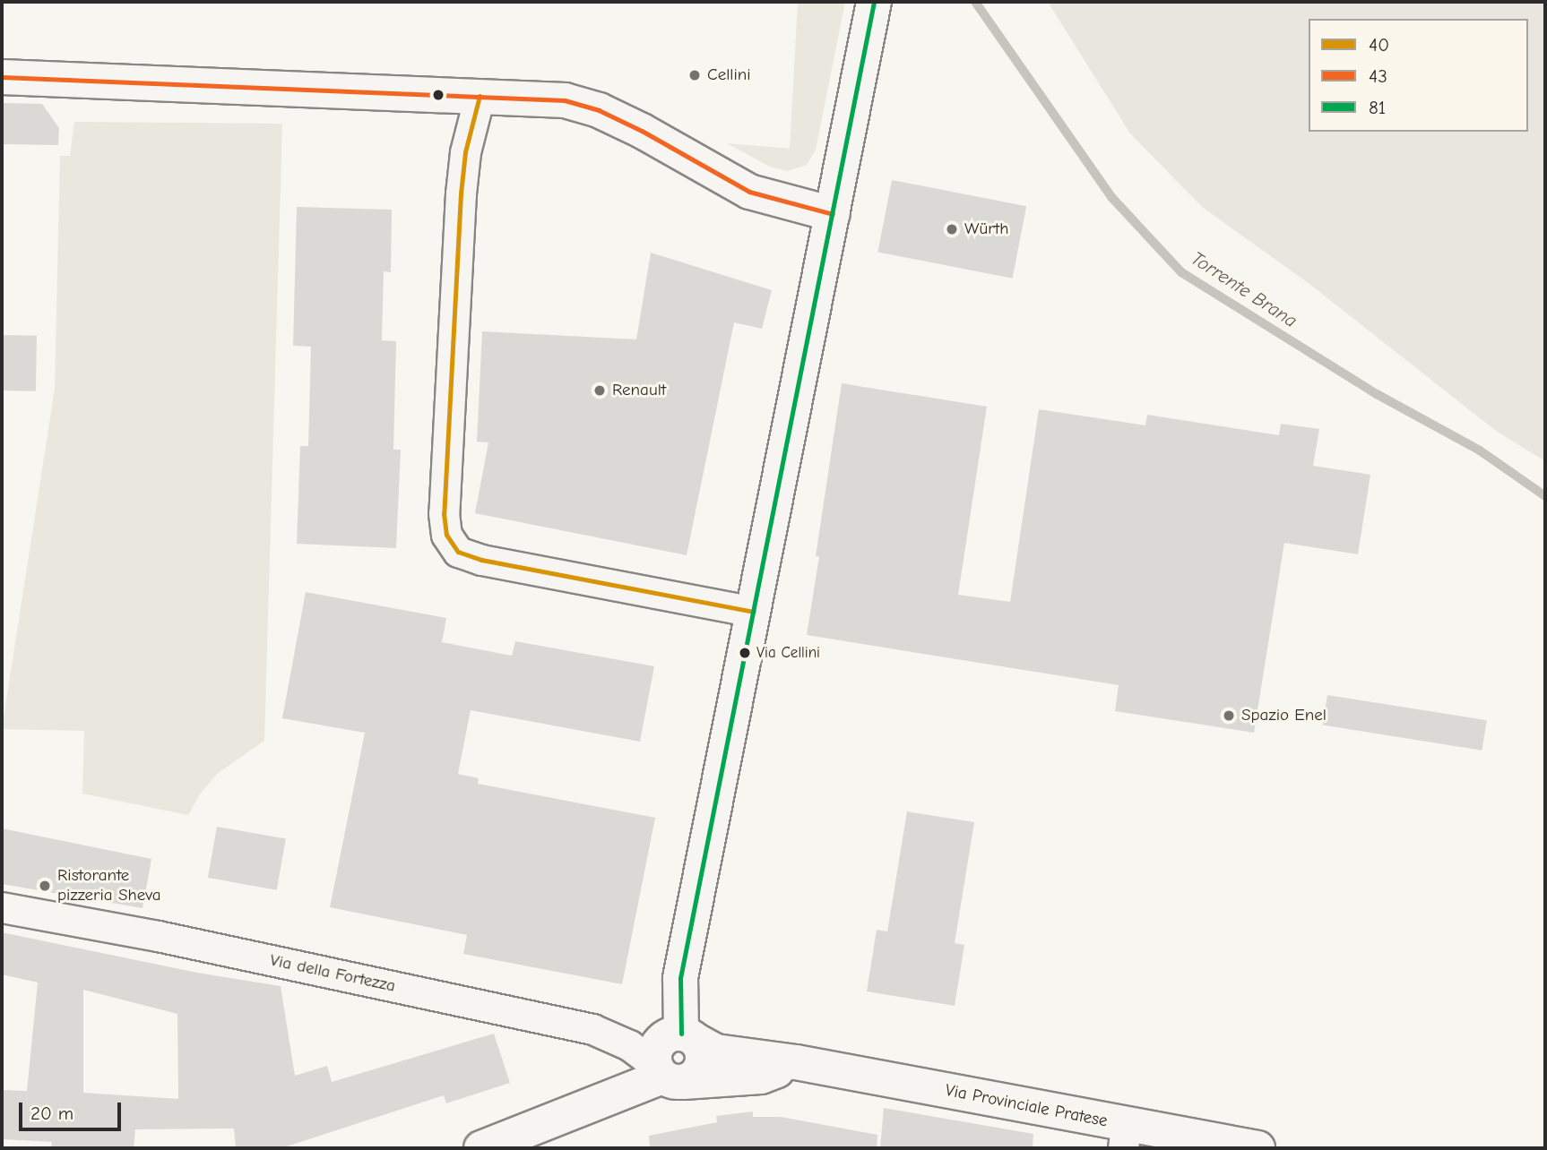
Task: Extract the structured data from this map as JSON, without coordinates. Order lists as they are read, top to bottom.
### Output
{
  "streets": {
    "street": ["Via della Fortezza", "Via Provinciale Pratese"]
  },
  "water": ["Torrente Brana"],
  "places": [
    "Cellini",
    "Würth",
    "Renault",
    "Via Cellini",
    "Spazio Enel",
    "Ristorante pizzeria Sheva"
  ],
  "lines": ["transit line 81", "transit line 43", "transit line 40"],
  "legend": ["40", "43", "81"],
  "scale_bar": "20 m"
}
